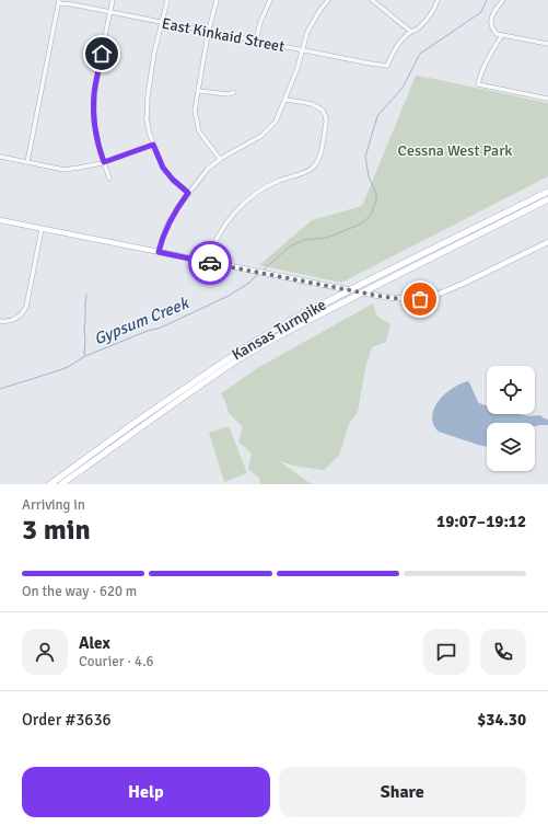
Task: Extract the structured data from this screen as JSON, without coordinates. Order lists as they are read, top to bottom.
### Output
{
  "streets": {
    "highway": ["Kansas Turnpike"],
    "street": ["East Kinkaid Street"]
  },
  "water": ["Gypsum Creek"],
  "parks": ["Cessna West Park"],
  "page": {
    "heading": ["3 min", "Arriving in", "19:07–19:12"],
    "panel": [
      "Alex",
      "Courier · 4.6",
      "Order #3636",
      "$34.30"
    ],
    "bar": "On the way · 620 m",
    "buttons": ["Help", "Share"]
  }
}
